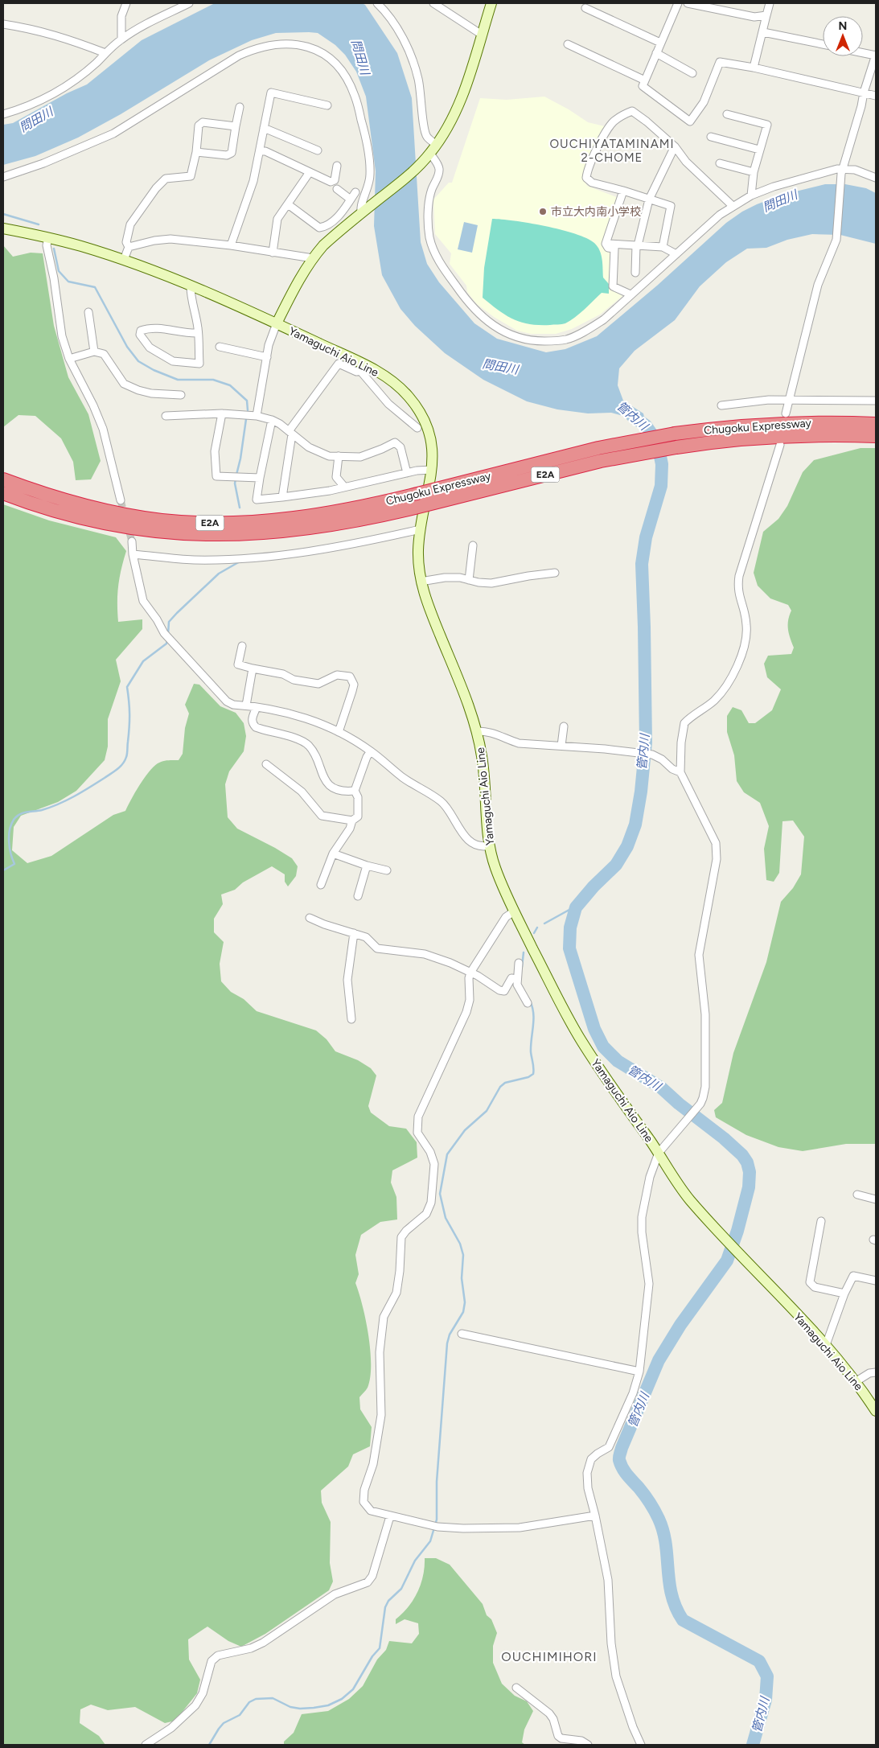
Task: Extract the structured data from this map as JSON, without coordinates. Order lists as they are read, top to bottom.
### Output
{
  "streets": {
    "highway": ["Chugoku Expressway", "E2A"],
    "main road": ["Yamaguchi Aio Line"]
  },
  "districts": ["OUCHIYATAMINAMI 2-CHOME", "OUCHIMIHORI"],
  "water": ["問田川", "管内川"],
  "places": ["市立大内南小学校"],
  "north": "top"
}
